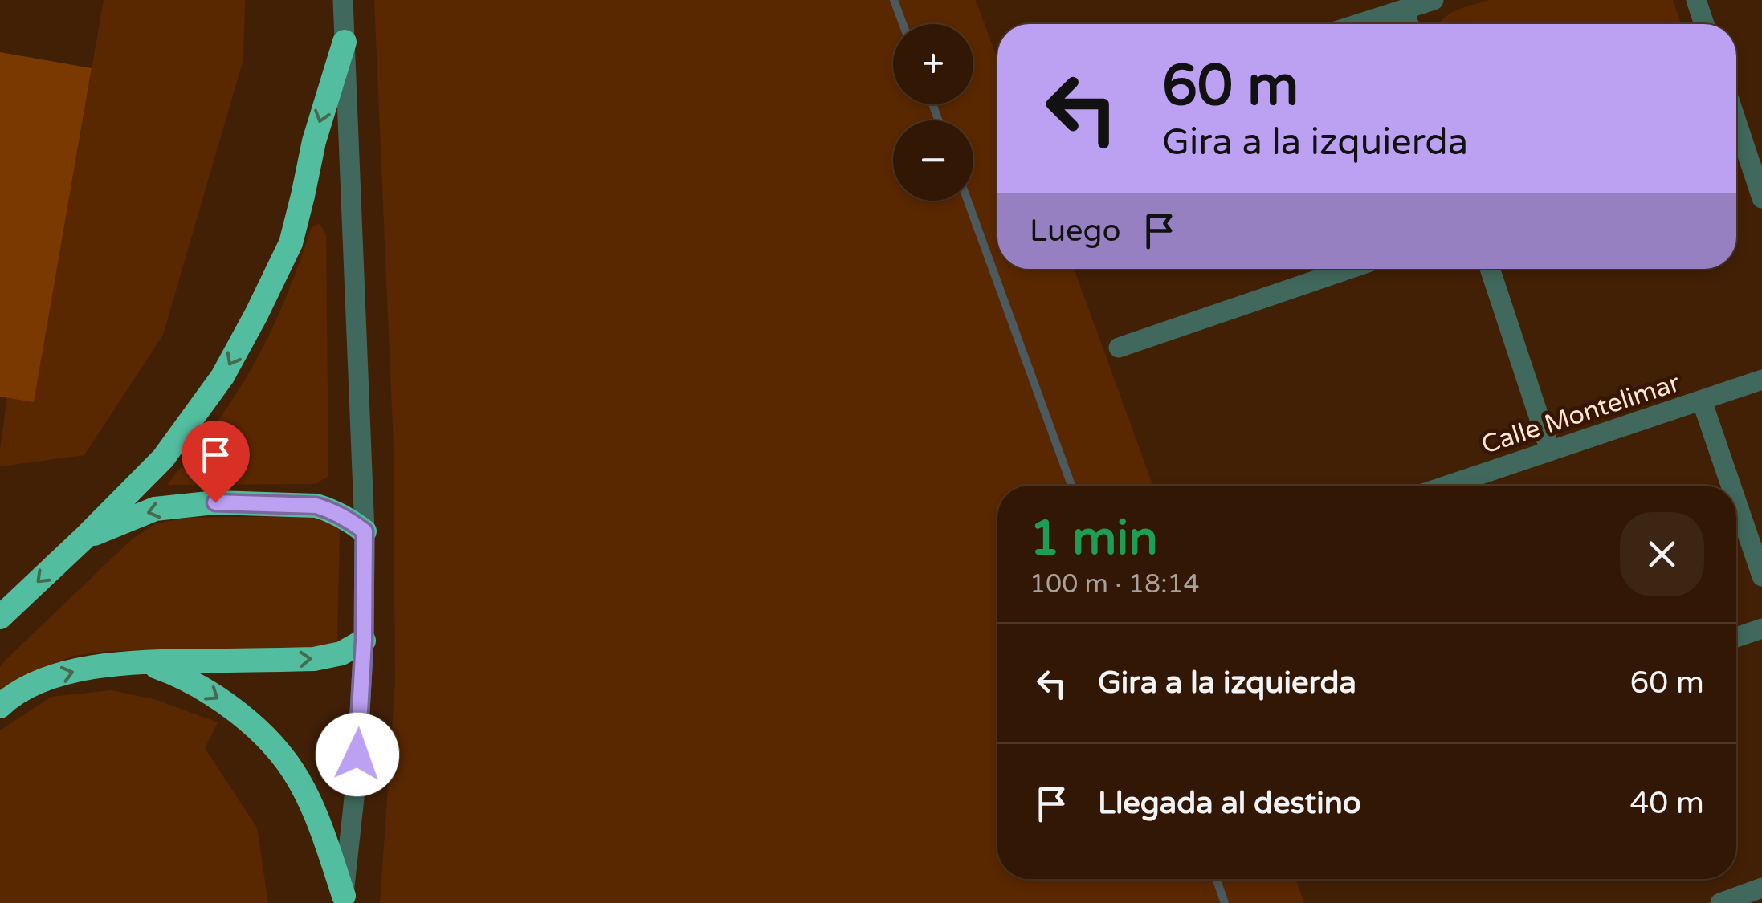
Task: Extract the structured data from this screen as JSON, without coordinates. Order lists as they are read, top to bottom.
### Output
{
  "streets": {
    "street": ["Calle Montelimar"]
  },
  "page": {
    "map_buttons": ["+", "−"],
    "turn": ["60 m", "Gira a la izquierda"],
    "then": "Luego",
    "heading": ["1 min", "100 m · 18:14"],
    "list": [
      {
        "name": "Gira a la izquierda",
        "value": "60 m"
      },
      {
        "name": "Llegada al destino",
        "value": "40 m"
      }
    ]
  }
}
